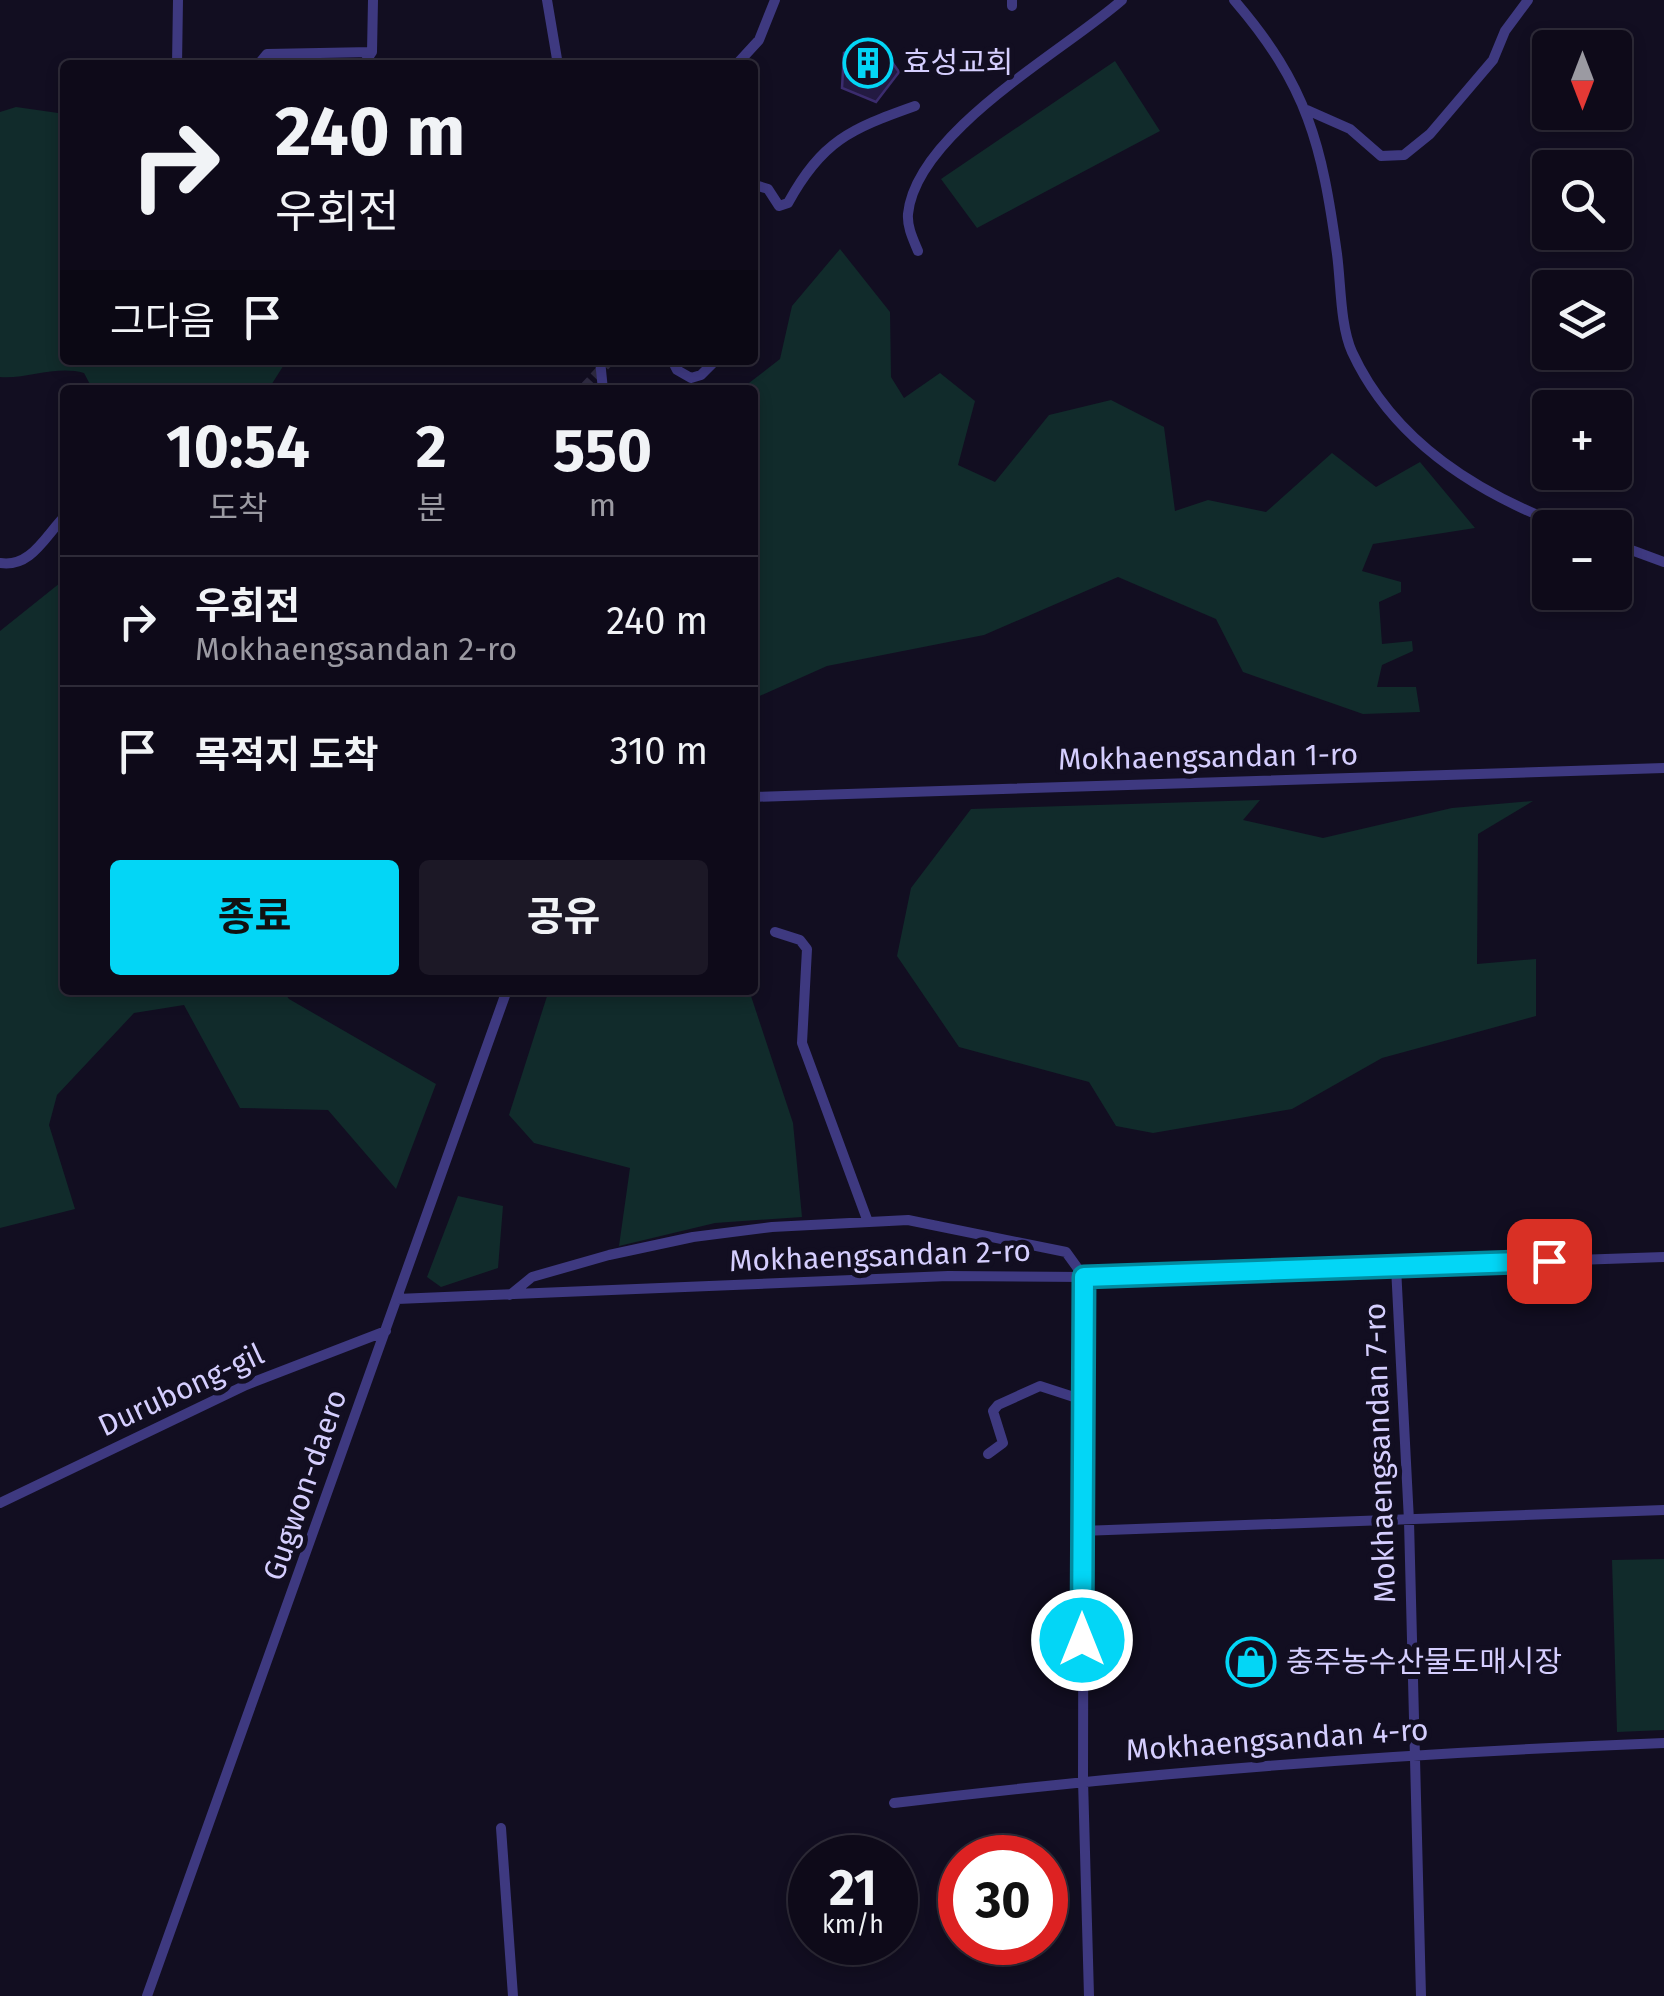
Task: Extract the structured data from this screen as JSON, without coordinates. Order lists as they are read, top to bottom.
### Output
{
  "streets": {
    "street": [
      "Mokhaengsandan 1-ro",
      "Mokhaengsandan 2-ro",
      "Durubong-gil",
      "Mokhaengsandan 7-ro",
      "Gugwon-daero",
      "Mokhaengsandan 4-ro"
    ]
  },
  "crossings": [
    ["Mokhaengsandan 2-ro", "Mokhaengsandan 7-ro"],
    ["Mokhaengsandan 2-ro", "Gugwon-daero"],
    ["Durubong-gil", "Gugwon-daero"],
    ["Mokhaengsandan 7-ro", "Mokhaengsandan 4-ro"]
  ],
  "places": {
    "building": ["효성교회"],
    "shop": ["충주농수산물도매시장"]
  },
  "north": "bottom",
  "page": {
    "map_buttons": ["+", "−"],
    "turn": ["240 m", "우회전"],
    "then": "그다음",
    "eta": [
      "10:54",
      "도착",
      "2",
      "분",
      "550",
      "m"
    ],
    "list": [
      {
        "name": "우회전",
        "note": "Mokhaengsandan 2-ro",
        "value": "240 m"
      },
      {
        "name": "목적지 도착",
        "value": "310 m"
      }
    ],
    "buttons": ["종료", "공유"],
    "speed": "21 km/h",
    "limit": "30"
  }
}
